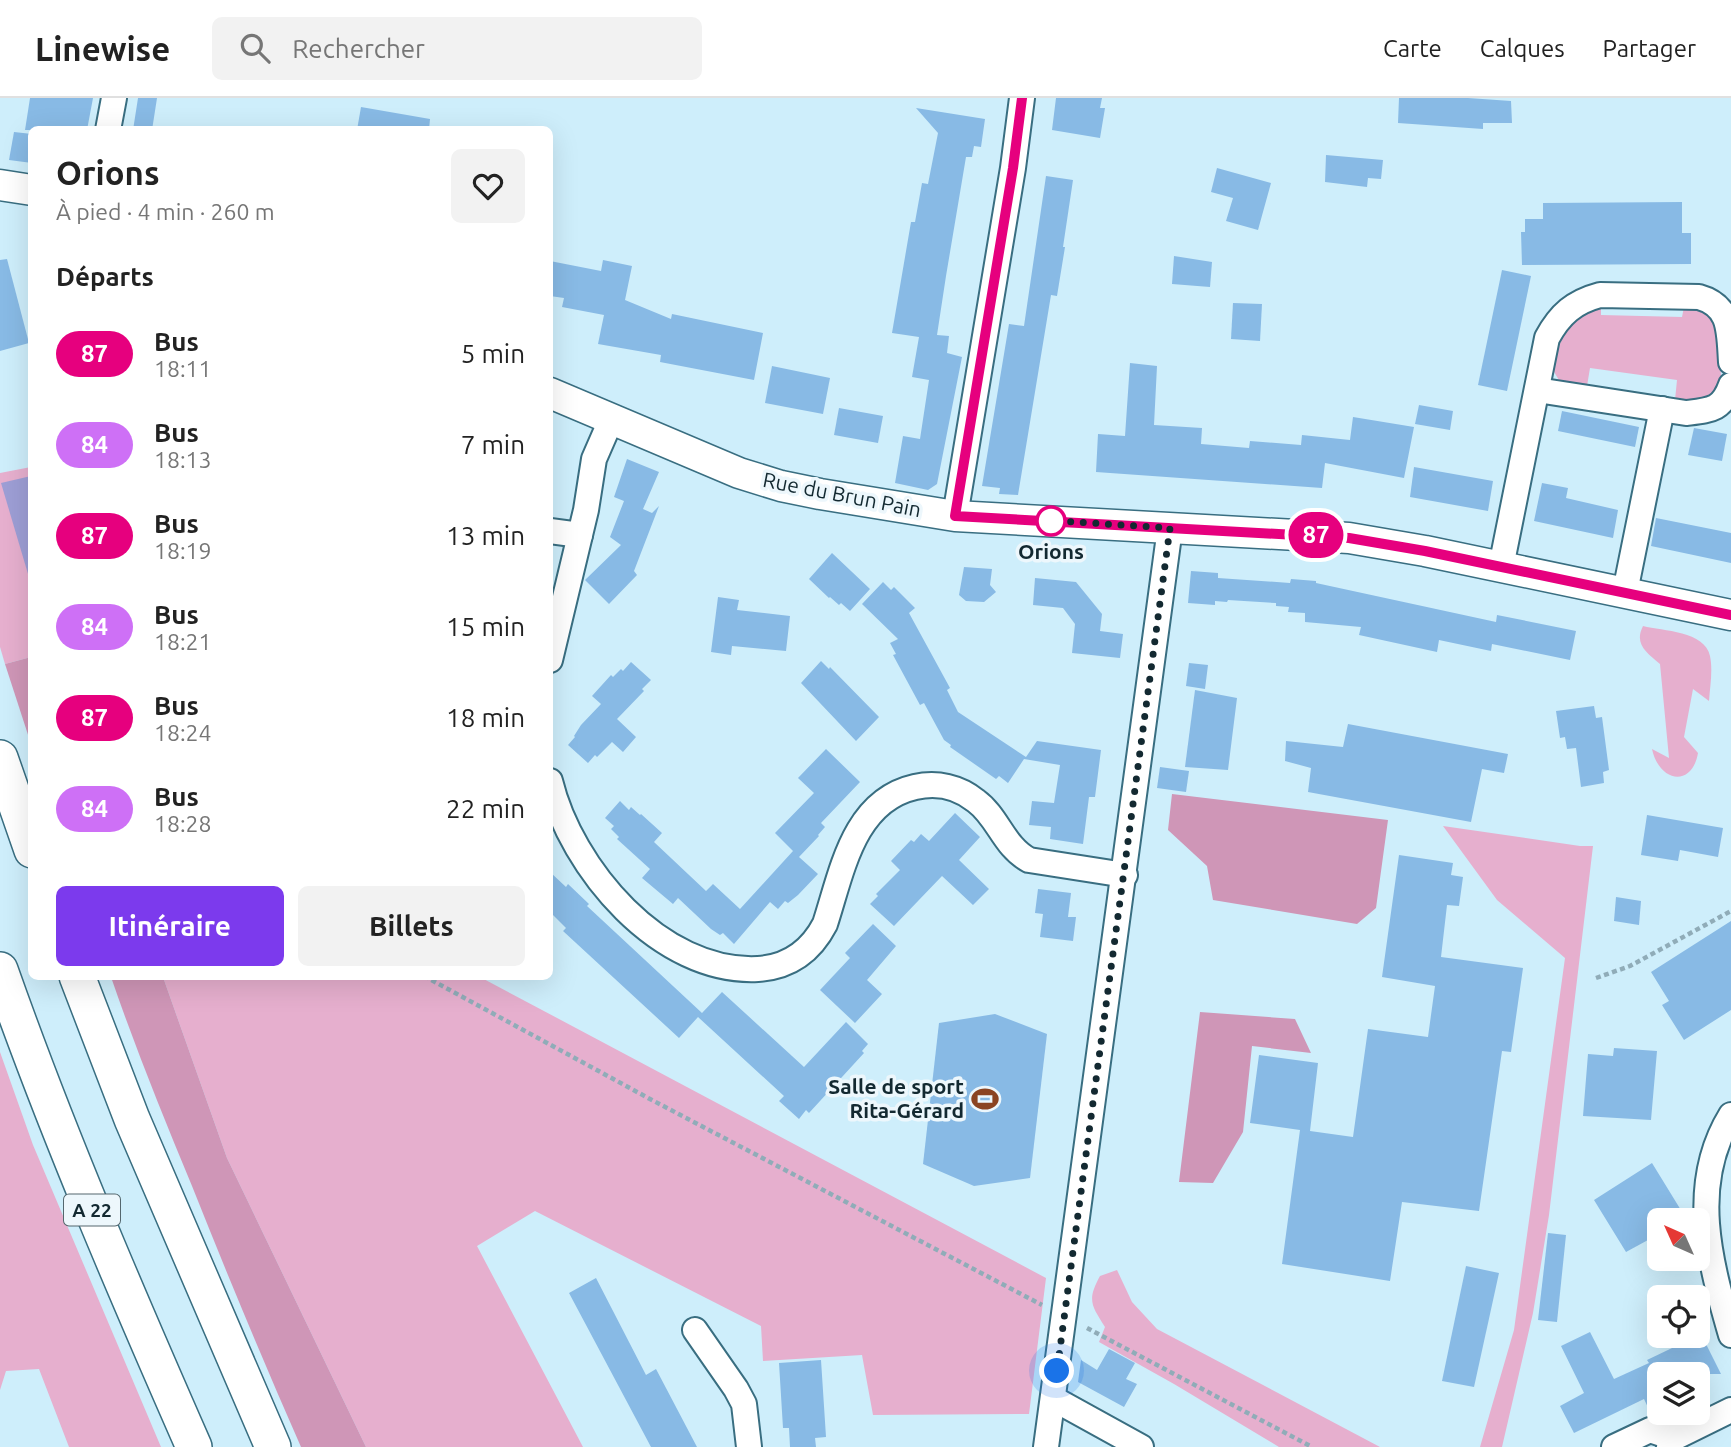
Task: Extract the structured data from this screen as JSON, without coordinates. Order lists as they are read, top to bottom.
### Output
{
  "streets": {
    "highway": ["A 22"],
    "main road": ["Rue du Brun Pain"]
  },
  "places": {
    "other": ["Orions"],
    "sports": ["Salle de sport Rita-Gérard"]
  },
  "lines": ["bus line 87"],
  "north": "top left",
  "page": {
    "header": "Linewise",
    "search": "Rechercher",
    "nav": ["Carte", "Calques", "Partager"],
    "on_map": "87",
    "heading": [
      ["Orions", "À pied · 4 min · 260 m"],
      "Départs"
    ],
    "list": [
      {
        "mark": "87",
        "name": "Bus",
        "note": "18:11",
        "value": "5 min"
      },
      {
        "mark": "84",
        "name": "Bus",
        "note": "18:13",
        "value": "7 min"
      },
      {
        "mark": "87",
        "name": "Bus",
        "note": "18:19",
        "value": "13 min"
      },
      {
        "mark": "84",
        "name": "Bus",
        "note": "18:21",
        "value": "15 min"
      },
      {
        "mark": "87",
        "name": "Bus",
        "note": "18:24",
        "value": "18 min"
      },
      {
        "mark": "84",
        "name": "Bus",
        "note": "18:28",
        "value": "22 min"
      }
    ],
    "buttons": ["Itinéraire", "Billets"]
  }
}
